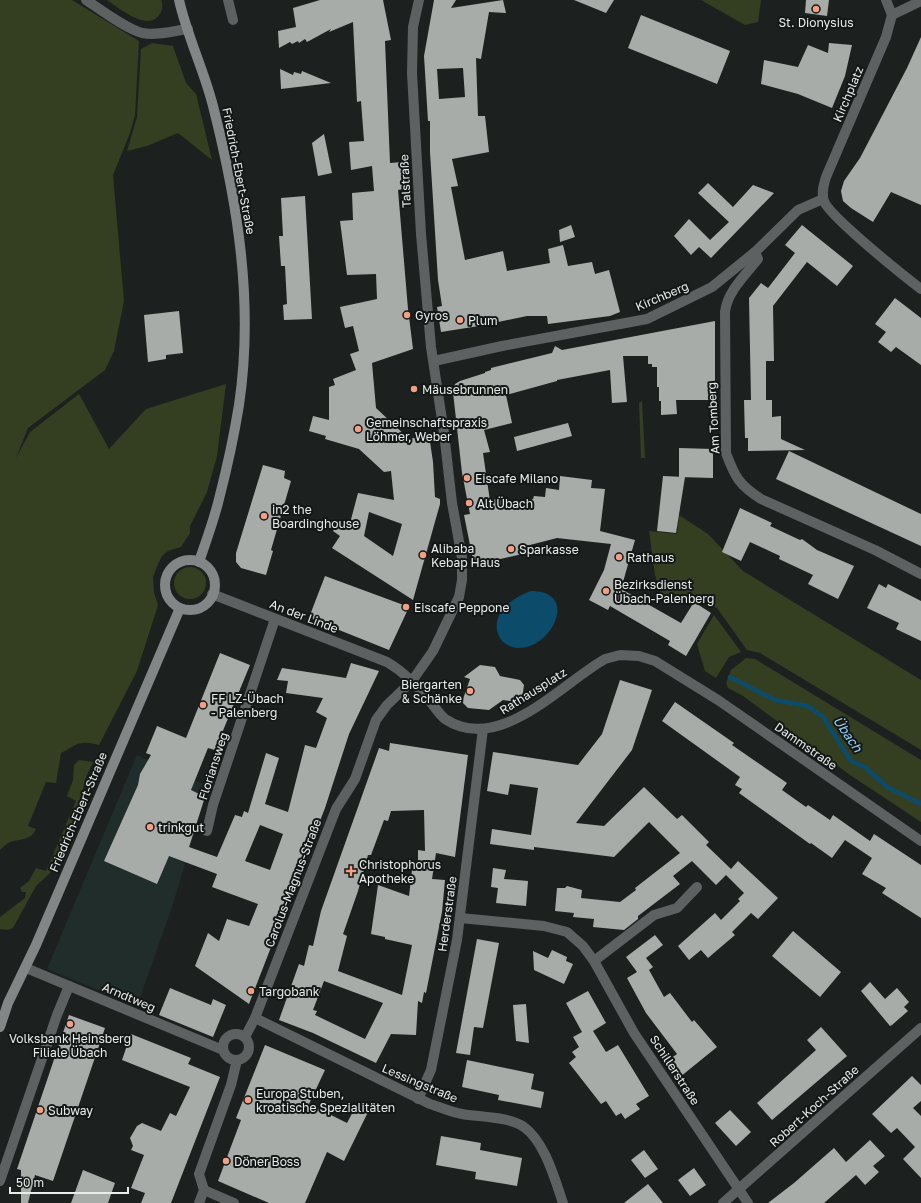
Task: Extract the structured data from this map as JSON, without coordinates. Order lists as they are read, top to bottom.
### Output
{
  "streets": {
    "main road": ["Friedrich-Ebert-Straße"],
    "street": [
      "Kirchplatz",
      "Talstraße",
      "Kirchberg",
      "Am Tomberg",
      "An der Linde",
      "Rathausplatz",
      "Dammstraße",
      "Floriansweg",
      "Carolus-Magnus-Straße",
      "Herderstraße",
      "Arndtweg",
      "Schillerstraße",
      "Lessingstraße",
      "Robert-Koch-Straße"
    ]
  },
  "crossings": [
    ["Kirchplatz", "Kirchberg"],
    ["Friedrich-Ebert-Straße", "An der Linde"],
    ["Friedrich-Ebert-Straße", "Arndtweg"],
    ["Talstraße", "Kirchberg"],
    ["Talstraße", "Rathausplatz"],
    ["Talstraße", "Carolus-Magnus-Straße"],
    ["Kirchberg", "Am Tomberg"],
    ["An der Linde", "Rathausplatz"],
    ["An der Linde", "Floriansweg"],
    ["Rathausplatz", "Dammstraße"],
    ["Rathausplatz", "Carolus-Magnus-Straße"],
    ["Rathausplatz", "Herderstraße"],
    ["Carolus-Magnus-Straße", "Arndtweg"],
    ["Carolus-Magnus-Straße", "Lessingstraße"],
    ["Herderstraße", "Schillerstraße"],
    ["Herderstraße", "Lessingstraße"],
    ["Schillerstraße", "Robert-Koch-Straße"]
  ],
  "water": ["Übach"],
  "places": {
    "other": [
      "St. Dionysius",
      "Gyros",
      "Plum",
      "Mäusebrunnen",
      "Gemeinschaftspraxis Löhmer, Weber",
      "Eiscafe Milano",
      "Alt Übach",
      "in2 the Boardinghouse",
      "Sparkasse",
      "Alibaba Kebap Haus",
      "Rathaus",
      "Bezirksdienst Übach-Palenberg",
      "Eiscafe Peppone",
      "Biergarten & Schänke",
      "FF LZ-Übach - Palenberg",
      "trinkgut",
      "Targobank",
      "Volksbank Heinsberg Filiale Übach",
      "Europa Stuben, kroatische Spezialitäten",
      "Subway",
      "Döner Boss"
    ],
    "health": ["Christophorus Apotheke"]
  },
  "scale_bar": "50 m"
}
